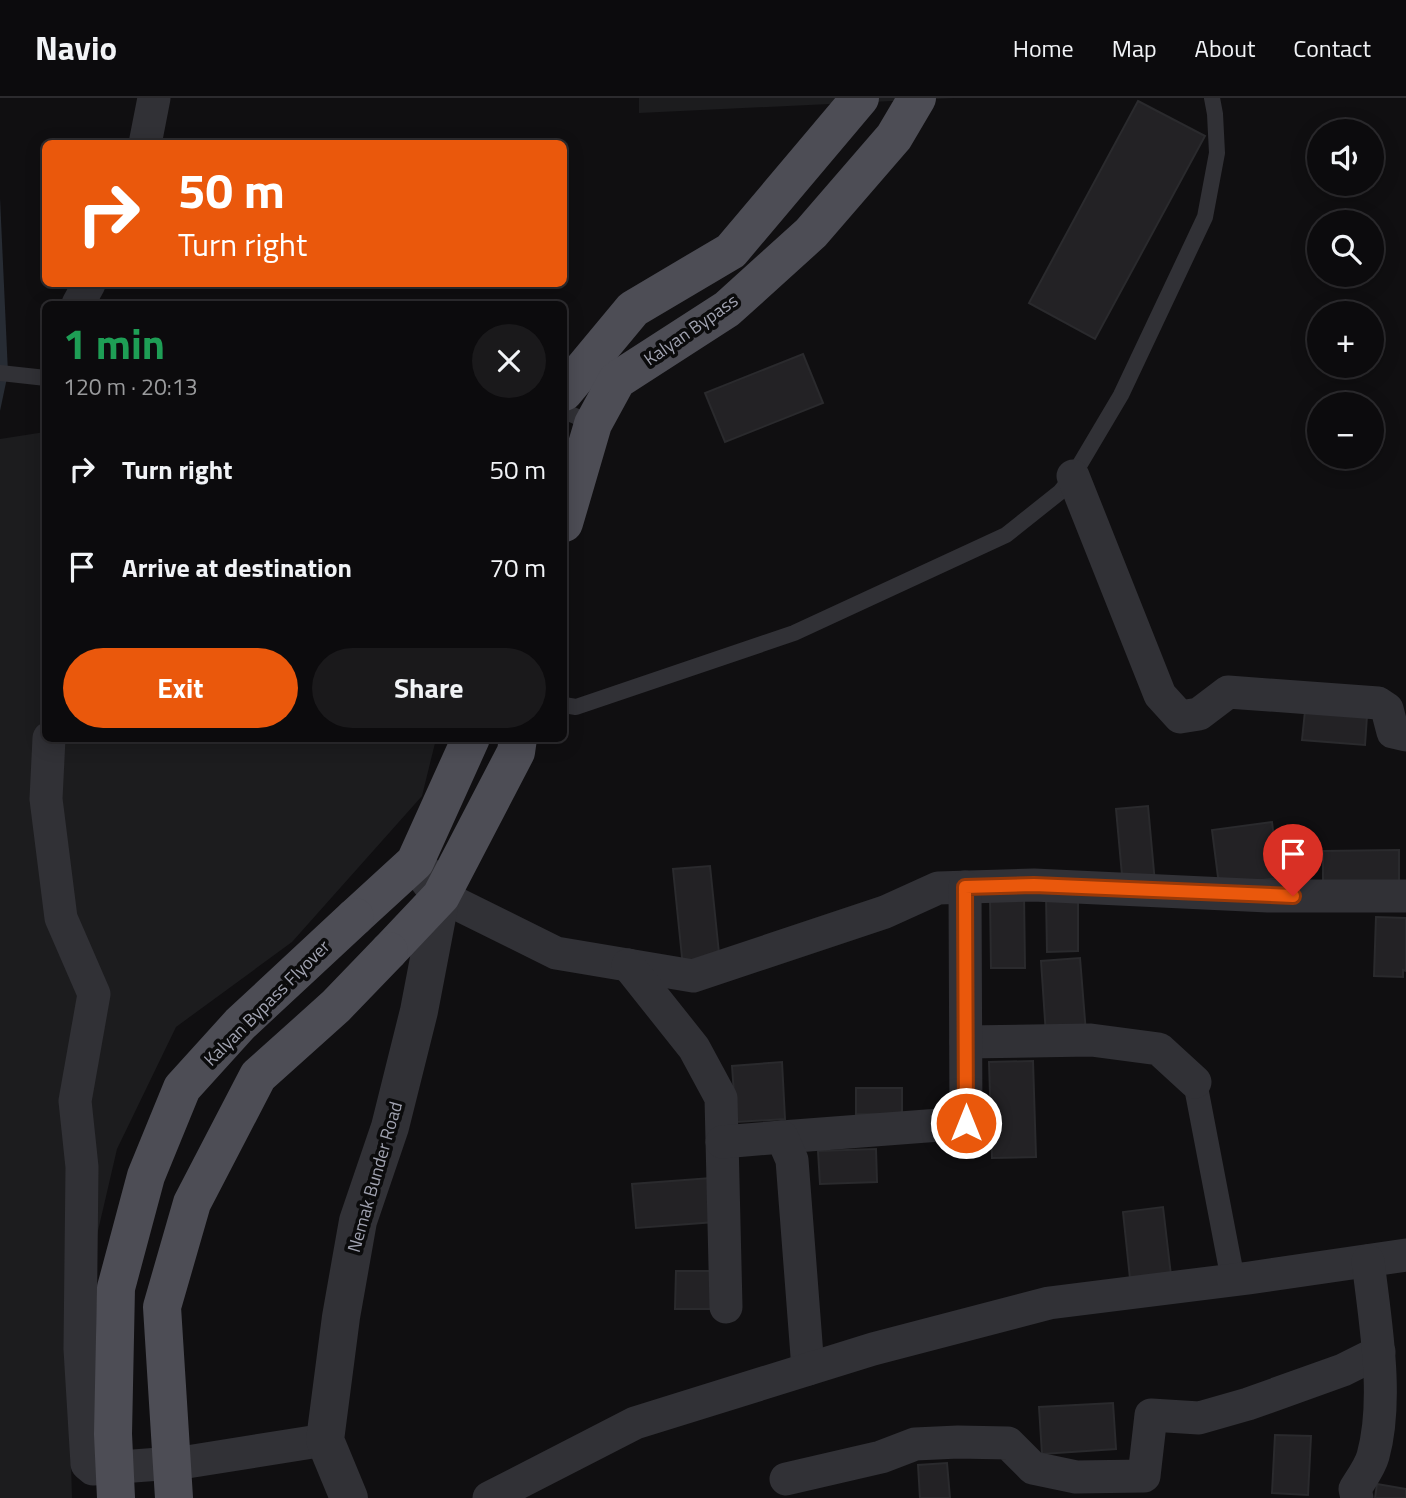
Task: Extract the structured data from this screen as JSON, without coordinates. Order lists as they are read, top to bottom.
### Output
{
  "streets": {
    "main road": ["Kalyan Bypass", "Kalyan Bypass Flyover"],
    "street": ["Nemak Bunder Road"]
  },
  "page": {
    "header": "Navio",
    "nav": [
      "Home",
      "Map",
      "About",
      "Contact"
    ],
    "map_buttons": ["+", "−"],
    "turn": ["50 m", "Turn right"],
    "heading": ["1 min", "120 m · 20:13"],
    "list": [
      {
        "name": "Turn right",
        "value": "50 m"
      },
      {
        "name": "Arrive at destination",
        "value": "70 m"
      }
    ],
    "buttons": ["Exit", "Share"]
  }
}
